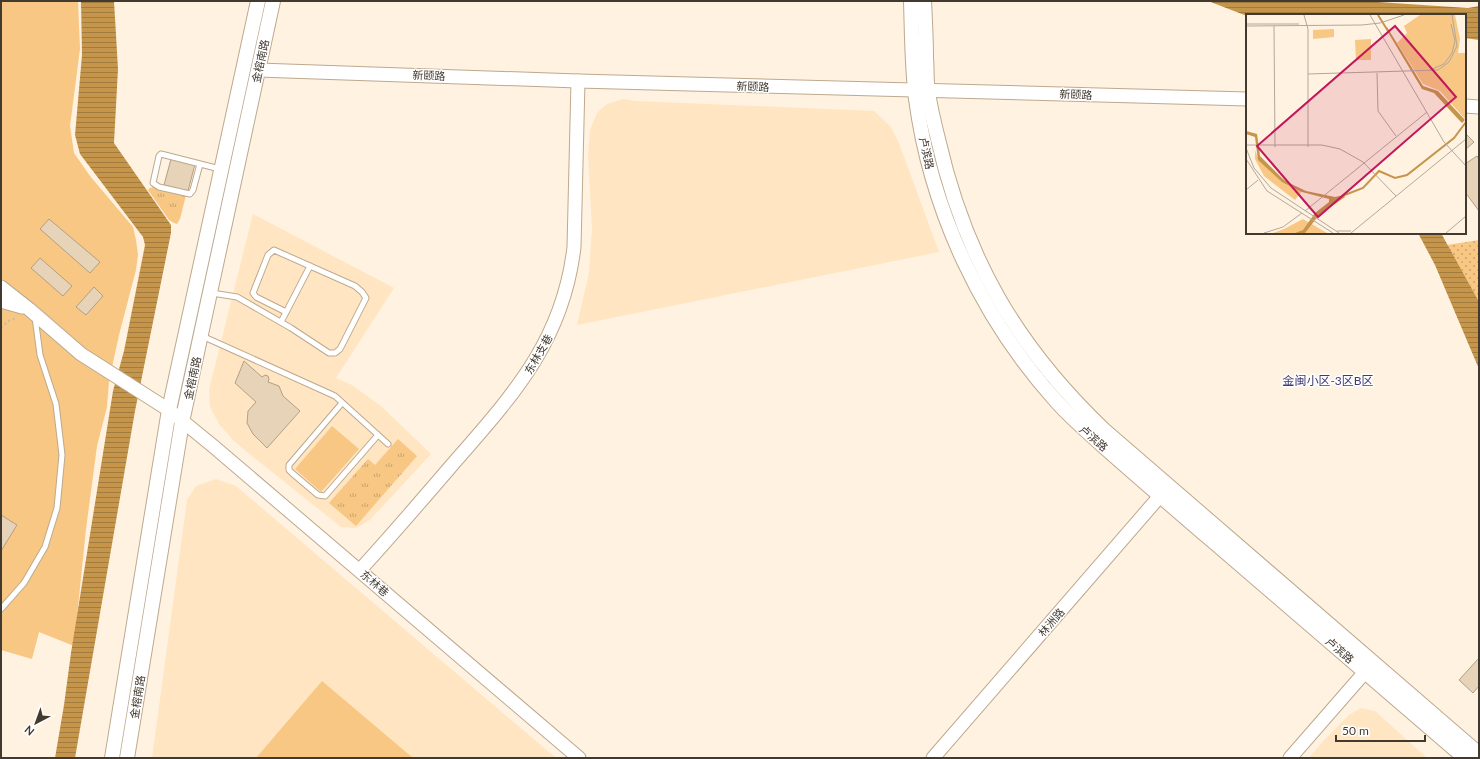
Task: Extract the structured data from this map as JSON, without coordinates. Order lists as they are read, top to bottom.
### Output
{
  "streets": {
    "main road": ["金榕南路", "卢滨路"],
    "street": [
      "新颐路",
      "东林支巷",
      "东林巷",
      "林洲路"
    ]
  },
  "crossings": [
    ["金榕南路", "新颐路"],
    ["金榕南路", "东林巷"],
    ["新颐路", "卢滨路"],
    ["新颐路", "东林支巷"],
    ["卢滨路", "林洲路"],
    ["东林支巷", "东林巷"]
  ],
  "districts": ["金闽小区-3区B区"],
  "scale_bar": "50 m",
  "north": "bottom left"
}
